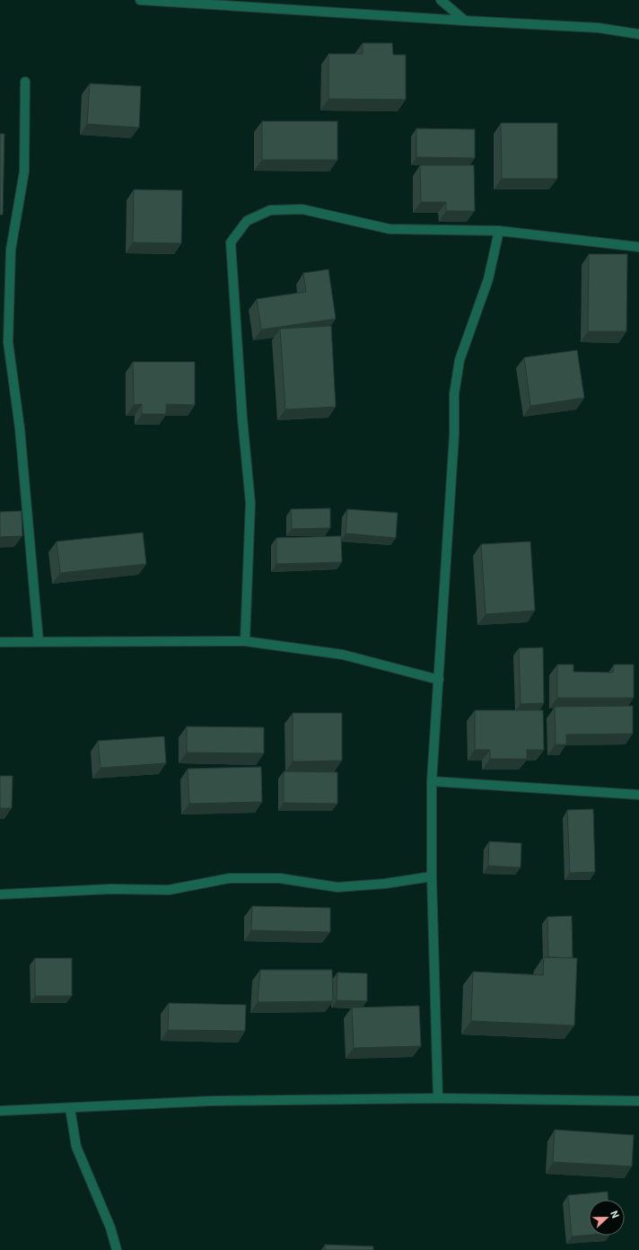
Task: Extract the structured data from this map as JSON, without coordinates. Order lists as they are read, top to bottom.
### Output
{
  "north": "right"
}
